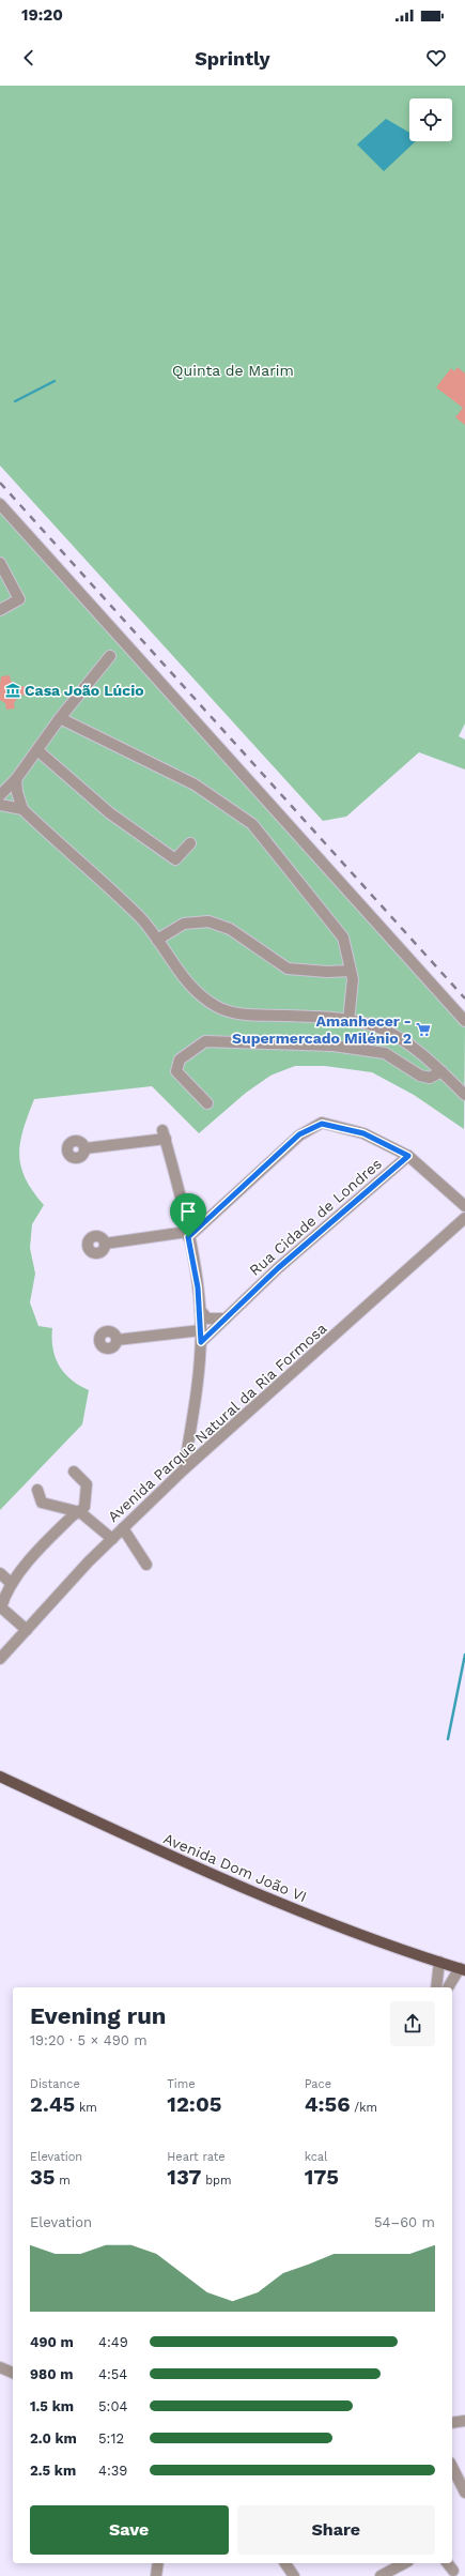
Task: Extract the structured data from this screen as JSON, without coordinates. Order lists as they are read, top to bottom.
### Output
{
  "streets": {
    "main road": ["Avenida Dom João VI"],
    "street": ["Rua Cidade de Londres", "Avenida Parque Natural da Ria Formosa"]
  },
  "parks": ["Quinta de Marim"],
  "places": {
    "museum": ["Casa João Lúcio"],
    "supermarket": ["Amanhecer - Supermercado Milénio 2"]
  },
  "page": {
    "status": "19:20",
    "header": "Sprintly",
    "heading": ["Evening run", "19:20 · 5 × 490 m"],
    "stats": [
      ["Distance", "2.45 km"],
      ["Time", "12:05"],
      ["Pace", "4:56 /km"],
      ["Elevation", "35 m"],
      ["Heart rate", "137 bpm"],
      ["kcal", "175"]
    ],
    "chart": ["Elevation", "54–60 m"],
    "list": [
      {
        "name": "490 m",
        "note": "4:49"
      },
      {
        "name": "980 m",
        "note": "4:54"
      },
      {
        "name": "1.5 km",
        "note": "5:04"
      },
      {
        "name": "2.0 km",
        "note": "5:12"
      },
      {
        "name": "2.5 km",
        "note": "4:39"
      }
    ],
    "buttons": ["Save", "Share"]
  }
}
